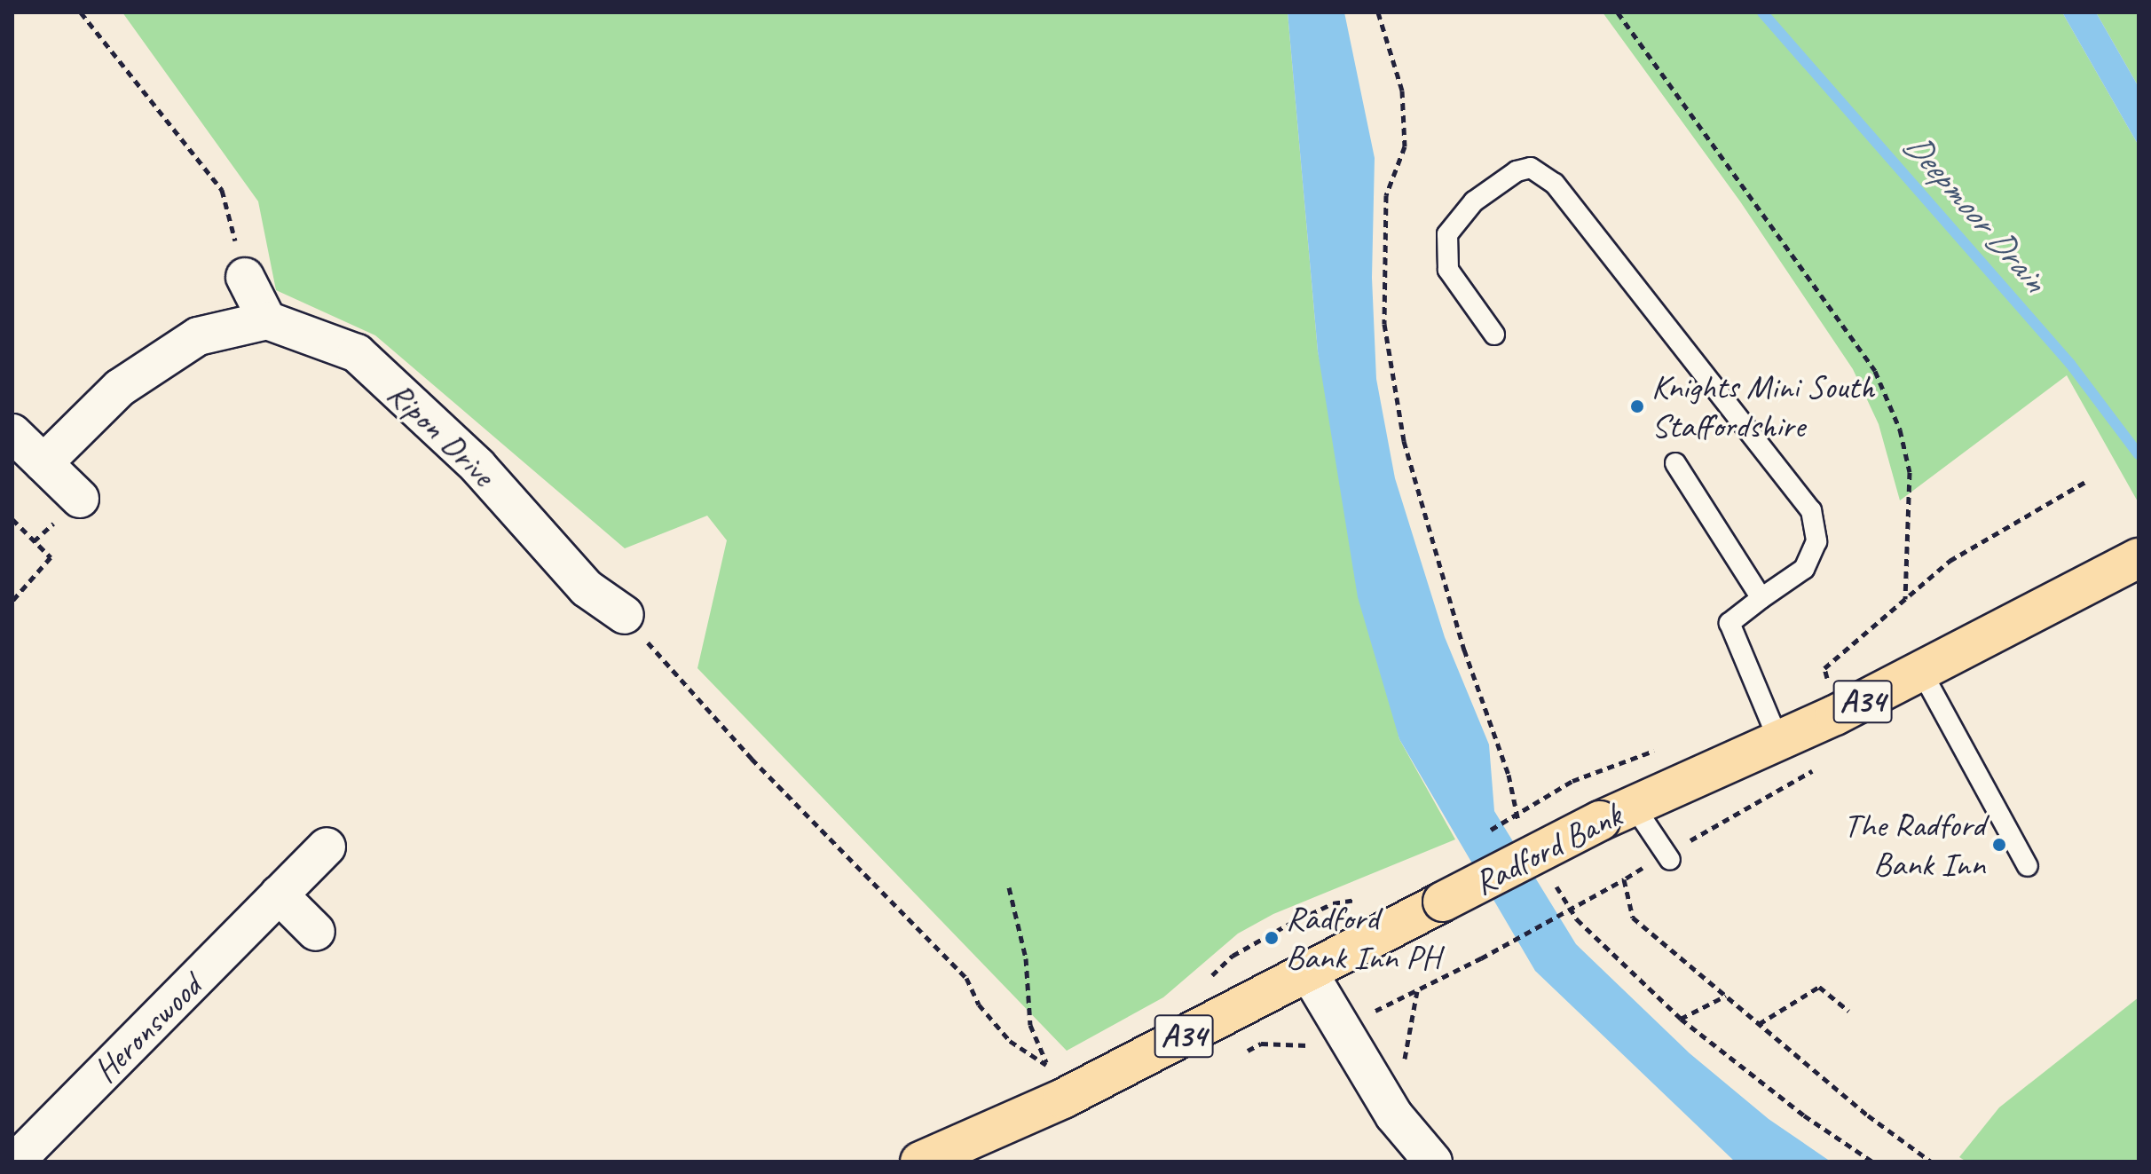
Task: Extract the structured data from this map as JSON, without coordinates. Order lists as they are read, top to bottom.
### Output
{
  "streets": {
    "highway": ["A34", "Radford Bank"],
    "street": ["Ripon Drive", "Heronswood"]
  },
  "water": ["Deepmoor Drain"],
  "places": ["Knights Mini South Staffordshire", "The Radford Bank Inn", "Radford Bank Inn PH"]
}
